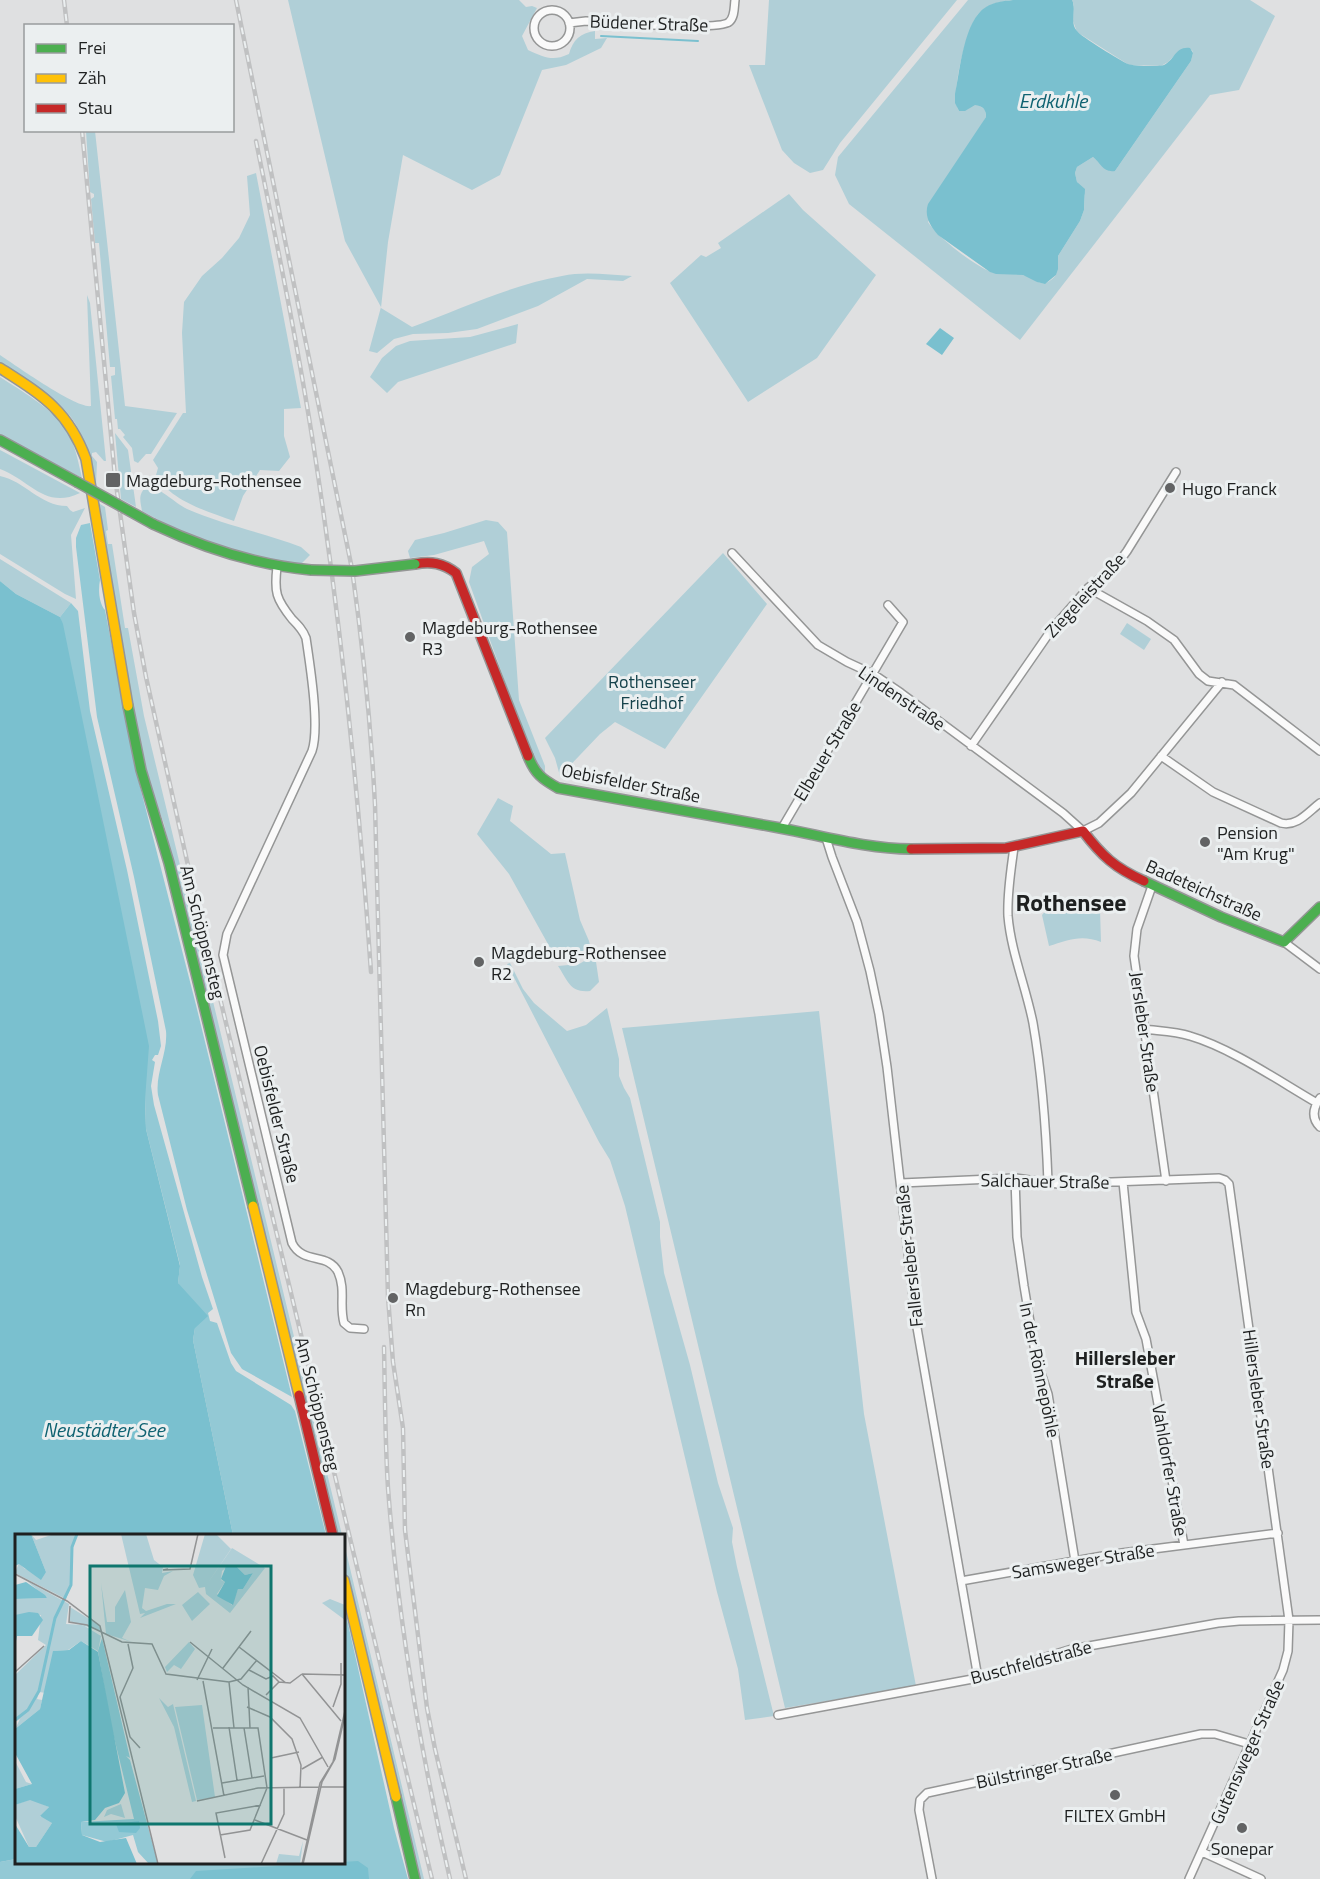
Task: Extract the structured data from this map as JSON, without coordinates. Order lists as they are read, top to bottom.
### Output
{
  "streets": {
    "street": [
      "Büdener Straße",
      "Ziegeleistraße",
      "Lindenstraße",
      "Elbeuer Straße",
      "Oebisfelder Straße",
      "Badeteichstraße",
      "Am Schöppensteg",
      "Jersleber Straße",
      "Salchauer Straße",
      "Fallersleber Straße",
      "In der Rönnepöhle",
      "Hillersleber Straße",
      "Vahldorfer Straße",
      "Samsweger Straße",
      "Buschfeldstraße",
      "Gutensweger Straße",
      "Bülstringer Straße"
    ]
  },
  "crossings": [
    ["Ziegeleistraße", "Lindenstraße"],
    ["Lindenstraße", "Elbeuer Straße"],
    ["Lindenstraße", "Oebisfelder Straße"],
    ["Lindenstraße", "Badeteichstraße"],
    ["Elbeuer Straße", "Oebisfelder Straße"],
    ["Oebisfelder Straße", "Badeteichstraße"],
    ["Oebisfelder Straße", "Fallersleber Straße"],
    ["Badeteichstraße", "Jersleber Straße"],
    ["Jersleber Straße", "Salchauer Straße"],
    ["Salchauer Straße", "Fallersleber Straße"],
    ["Salchauer Straße", "In der Rönnepöhle"],
    ["Salchauer Straße", "Hillersleber Straße"],
    ["Salchauer Straße", "Vahldorfer Straße"],
    ["Fallersleber Straße", "Samsweger Straße"],
    ["Fallersleber Straße", "Buschfeldstraße"],
    ["In der Rönnepöhle", "Samsweger Straße"],
    ["Hillersleber Straße", "Samsweger Straße"],
    ["Hillersleber Straße", "Buschfeldstraße"],
    ["Hillersleber Straße", "Gutensweger Straße"],
    ["Vahldorfer Straße", "Samsweger Straße"],
    ["Buschfeldstraße", "Gutensweger Straße"],
    ["Gutensweger Straße", "Bülstringer Straße"]
  ],
  "districts": ["Rothensee", "Hillersleber Straße"],
  "water": ["Erdkuhle", "Neustädter See"],
  "parks": ["Rothenseer Friedhof"],
  "places": {
    "transit": ["Magdeburg-Rothensee"],
    "other": [
      "Hugo Franck",
      "Magdeburg-Rothensee R3",
      "Pension \"Am Krug\"",
      "Magdeburg-Rothensee R2",
      "Magdeburg-Rothensee Rn",
      "FILTEX GmbH",
      "Sonepar"
    ]
  },
  "legend": ["Frei", "Zäh", "Stau"]
}
